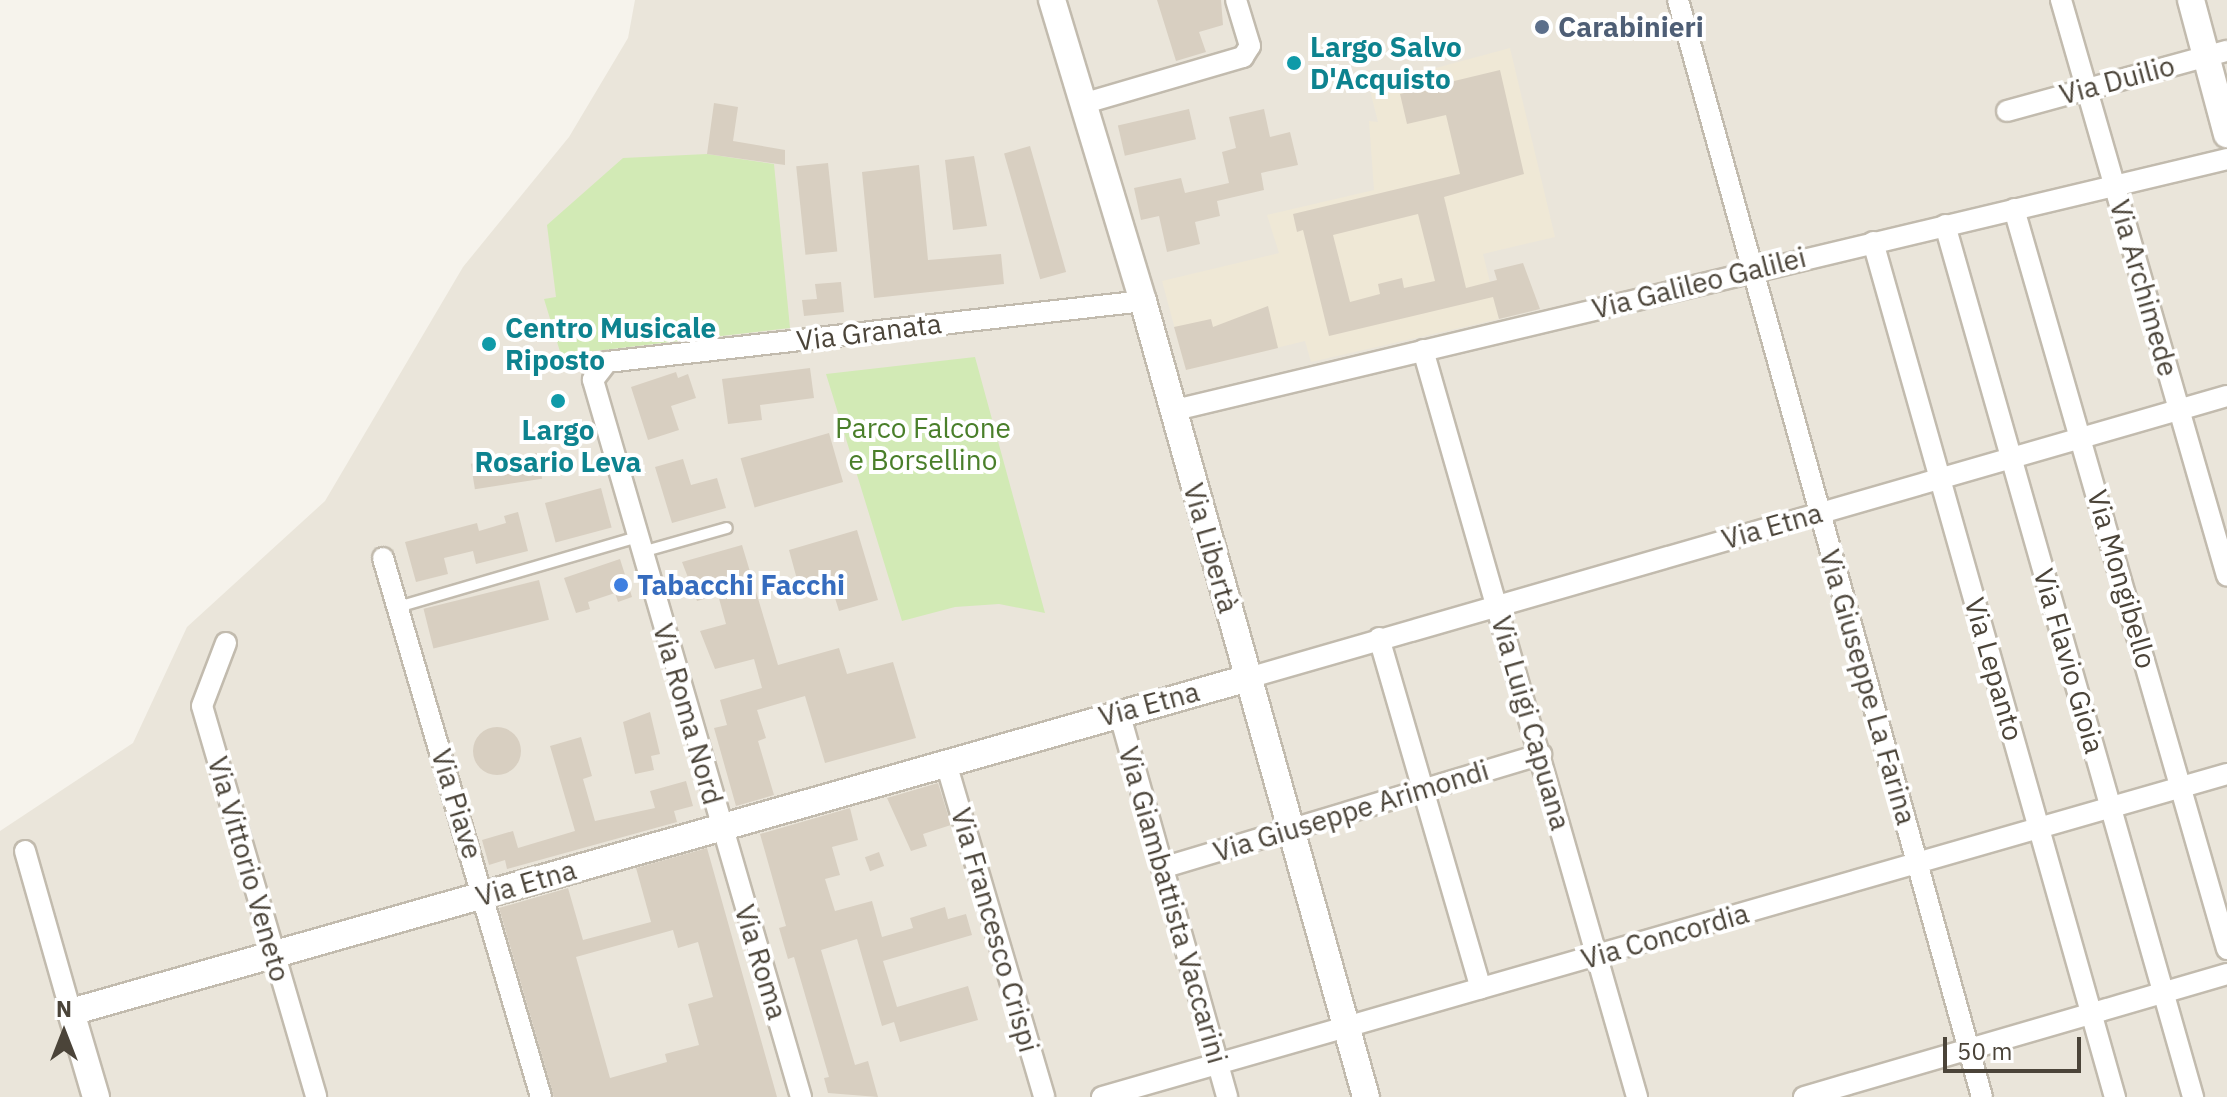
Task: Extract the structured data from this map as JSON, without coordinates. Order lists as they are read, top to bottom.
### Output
{
  "streets": {
    "street": [
      "Via Duilio",
      "Via Galileo Galilei",
      "Via Archimede",
      "Via Granata",
      "Via Etna",
      "Via Libertà",
      "Via Mongibello",
      "Via Flavio Gioia",
      "Via Lepanto",
      "Via Giuseppe La Farina",
      "Via Roma Nord",
      "Via Luigi Capuana",
      "Via Piave",
      "Via Giuseppe Arimondi",
      "Via Vittorio Veneto",
      "Via Giambattista Vaccarini",
      "Via Francesco Crispi",
      "Via Concordia",
      "Via Roma"
    ]
  },
  "crossings": [
    ["Via Duilio", "Via Archimede"],
    ["Via Galileo Galilei", "Via Archimede"],
    ["Via Galileo Galilei", "Via Libertà"],
    ["Via Galileo Galilei", "Via Mongibello"],
    ["Via Galileo Galilei", "Via Flavio Gioia"],
    ["Via Galileo Galilei", "Via Lepanto"],
    ["Via Galileo Galilei", "Via Giuseppe La Farina"],
    ["Via Galileo Galilei", "Via Luigi Capuana"],
    ["Via Archimede", "Via Etna"],
    ["Via Granata", "Via Libertà"],
    ["Via Granata", "Via Roma Nord"],
    ["Via Etna", "Via Libertà"],
    ["Via Etna", "Via Mongibello"],
    ["Via Etna", "Via Flavio Gioia"],
    ["Via Etna", "Via Lepanto"],
    ["Via Etna", "Via Giuseppe La Farina"],
    ["Via Etna", "Via Roma Nord"],
    ["Via Etna", "Via Luigi Capuana"],
    ["Via Etna", "Via Piave"],
    ["Via Etna", "Via Vittorio Veneto"],
    ["Via Etna", "Via Giambattista Vaccarini"],
    ["Via Etna", "Via Francesco Crispi"],
    ["Via Etna", "Via Roma"],
    ["Via Libertà", "Via Giuseppe Arimondi"],
    ["Via Libertà", "Via Concordia"],
    ["Via Mongibello", "Via Concordia"],
    ["Via Flavio Gioia", "Via Concordia"],
    ["Via Lepanto", "Via Concordia"],
    ["Via Giuseppe La Farina", "Via Concordia"],
    ["Via Roma Nord", "Via Roma"],
    ["Via Luigi Capuana", "Via Giuseppe Arimondi"],
    ["Via Luigi Capuana", "Via Concordia"],
    ["Via Giuseppe Arimondi", "Via Giambattista Vaccarini"],
    ["Via Giambattista Vaccarini", "Via Concordia"]
  ],
  "parks": ["Parco Falcone e Borsellino"],
  "places": [
    "Carabinieri",
    "Largo Salvo D'Acquisto",
    "Centro Musicale Riposto",
    "Largo Rosario Leva",
    "Tabacchi Facchi"
  ],
  "scale_bar": "50 m",
  "north": "top"
}
